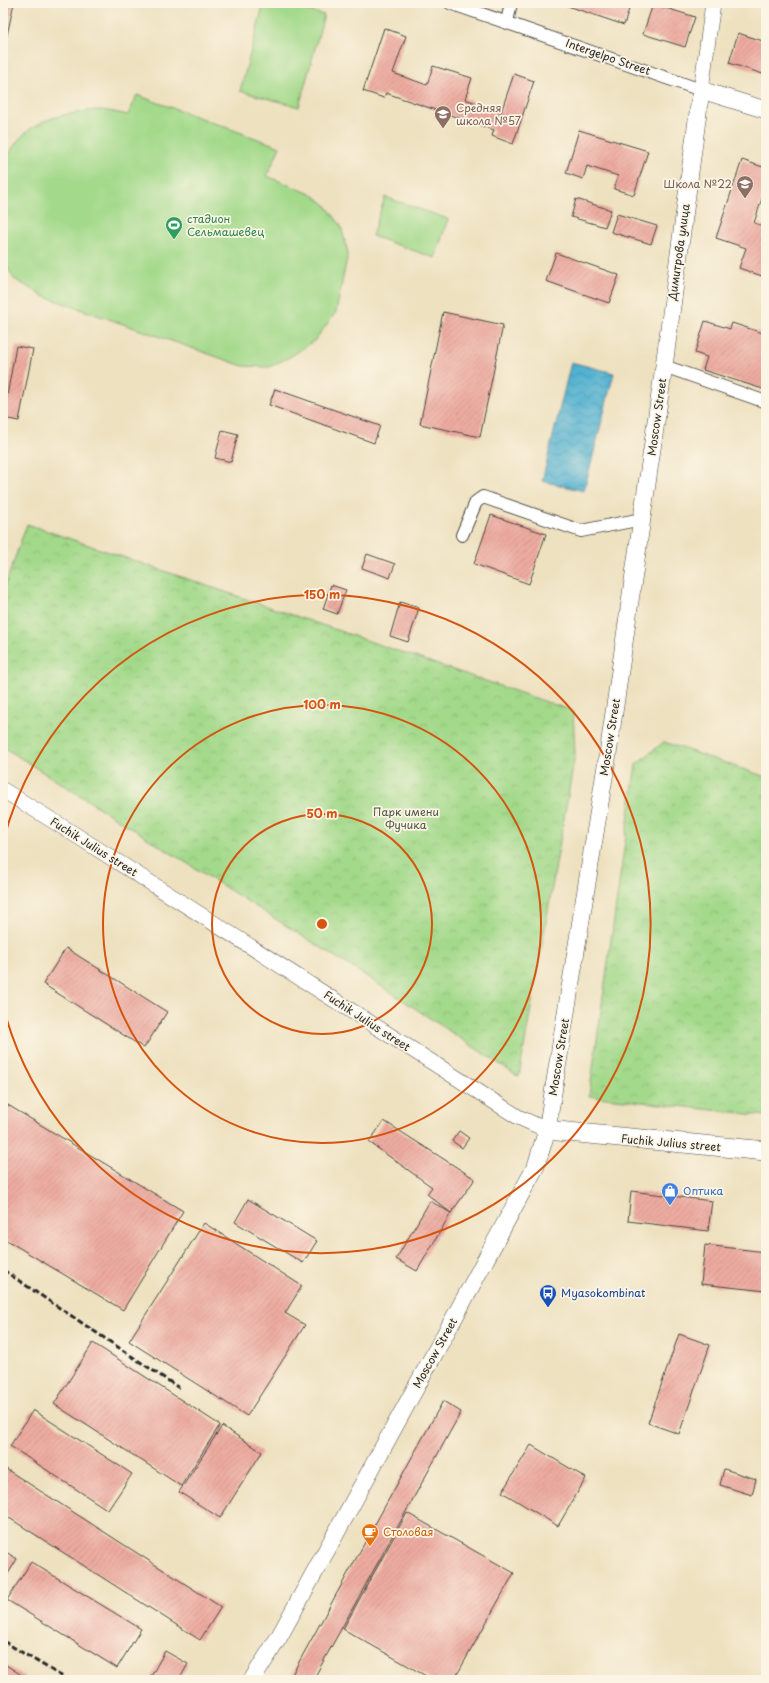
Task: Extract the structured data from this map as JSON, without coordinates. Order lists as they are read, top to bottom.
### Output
{
  "streets": {
    "main road": [
      "Intergelpo Street",
      "Димитрова улица",
      "Moscow Street",
      "Fuchik Julius street"
    ]
  },
  "crossings": [
    ["Intergelpo Street", "Димитрова улица"],
    ["Димитрова улица", "Moscow Street"],
    ["Moscow Street", "Fuchik Julius street"]
  ],
  "parks": ["Парк имени Фучика"],
  "places": {
    "school or university": ["Средняя школа №57", "Школа №22"],
    "sports": ["стадион Сельмашевец"],
    "shop": ["Оптика"],
    "bus stop": ["Myasokombinat"],
    "cafe": ["Столовая"]
  },
  "rings": ["150 m", "100 m", "50 m"]
}
